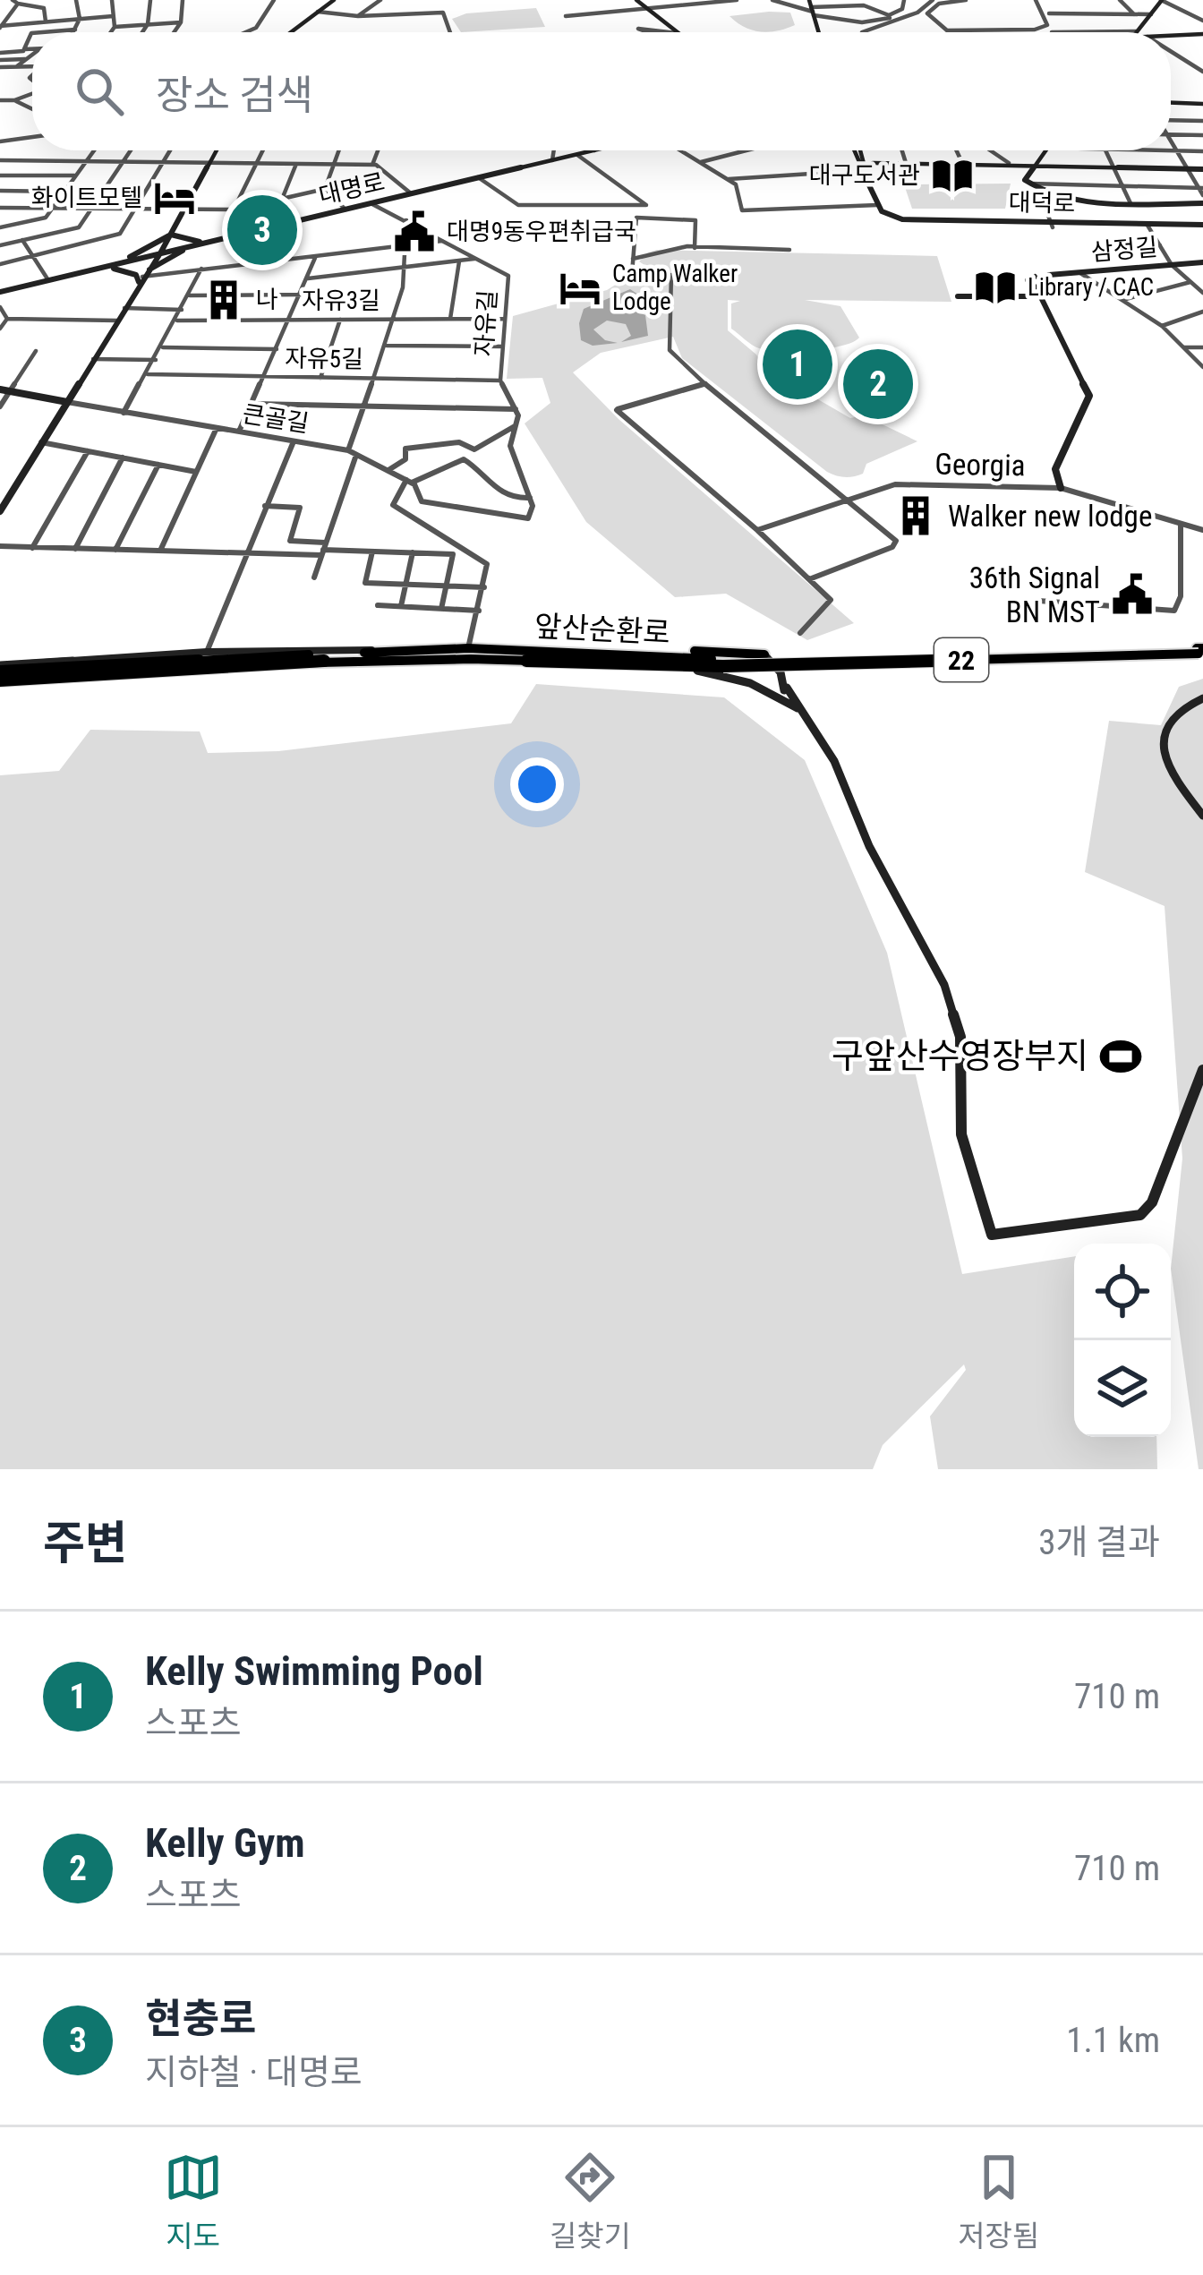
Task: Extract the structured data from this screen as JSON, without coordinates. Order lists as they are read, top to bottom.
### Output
{
  "streets": {
    "highway": ["앞산순환로", "22"],
    "main road": [
      "대명로",
      "대덕로",
      "삼정길",
      "큰골길"
    ],
    "street": [
      "자유3길",
      "자유길",
      "자유5길",
      "Georgia"
    ]
  },
  "crossings": [
    ["대명로", "자유길"],
    ["자유3길", "자유길"],
    ["자유길", "자유5길"]
  ],
  "places": {
    "library": ["대구도서관", "Library / CAC"],
    "hotel": ["화이트모텔", "Camp Walker Lodge"],
    "public building": ["대명9동우편취급국", "36th Signal BN MST"],
    "building": ["나", "Walker new lodge"],
    "sports": ["구앞산수영장부지"]
  },
  "page": {
    "search": "장소 검색",
    "pins": ["3", "1", "2"],
    "heading": ["주변", "3개 결과"],
    "list": [
      {
        "mark": "1",
        "name": "Kelly Swimming Pool",
        "note": "스포츠",
        "value": "710 m"
      },
      {
        "mark": "2",
        "name": "Kelly Gym",
        "note": "스포츠",
        "value": "710 m"
      },
      {
        "mark": "3",
        "name": "현충로",
        "note": "지하철 · 대명로",
        "value": "1.1 km"
      }
    ],
    "nav": ["지도", "길찾기", "저장됨"]
  }
}
